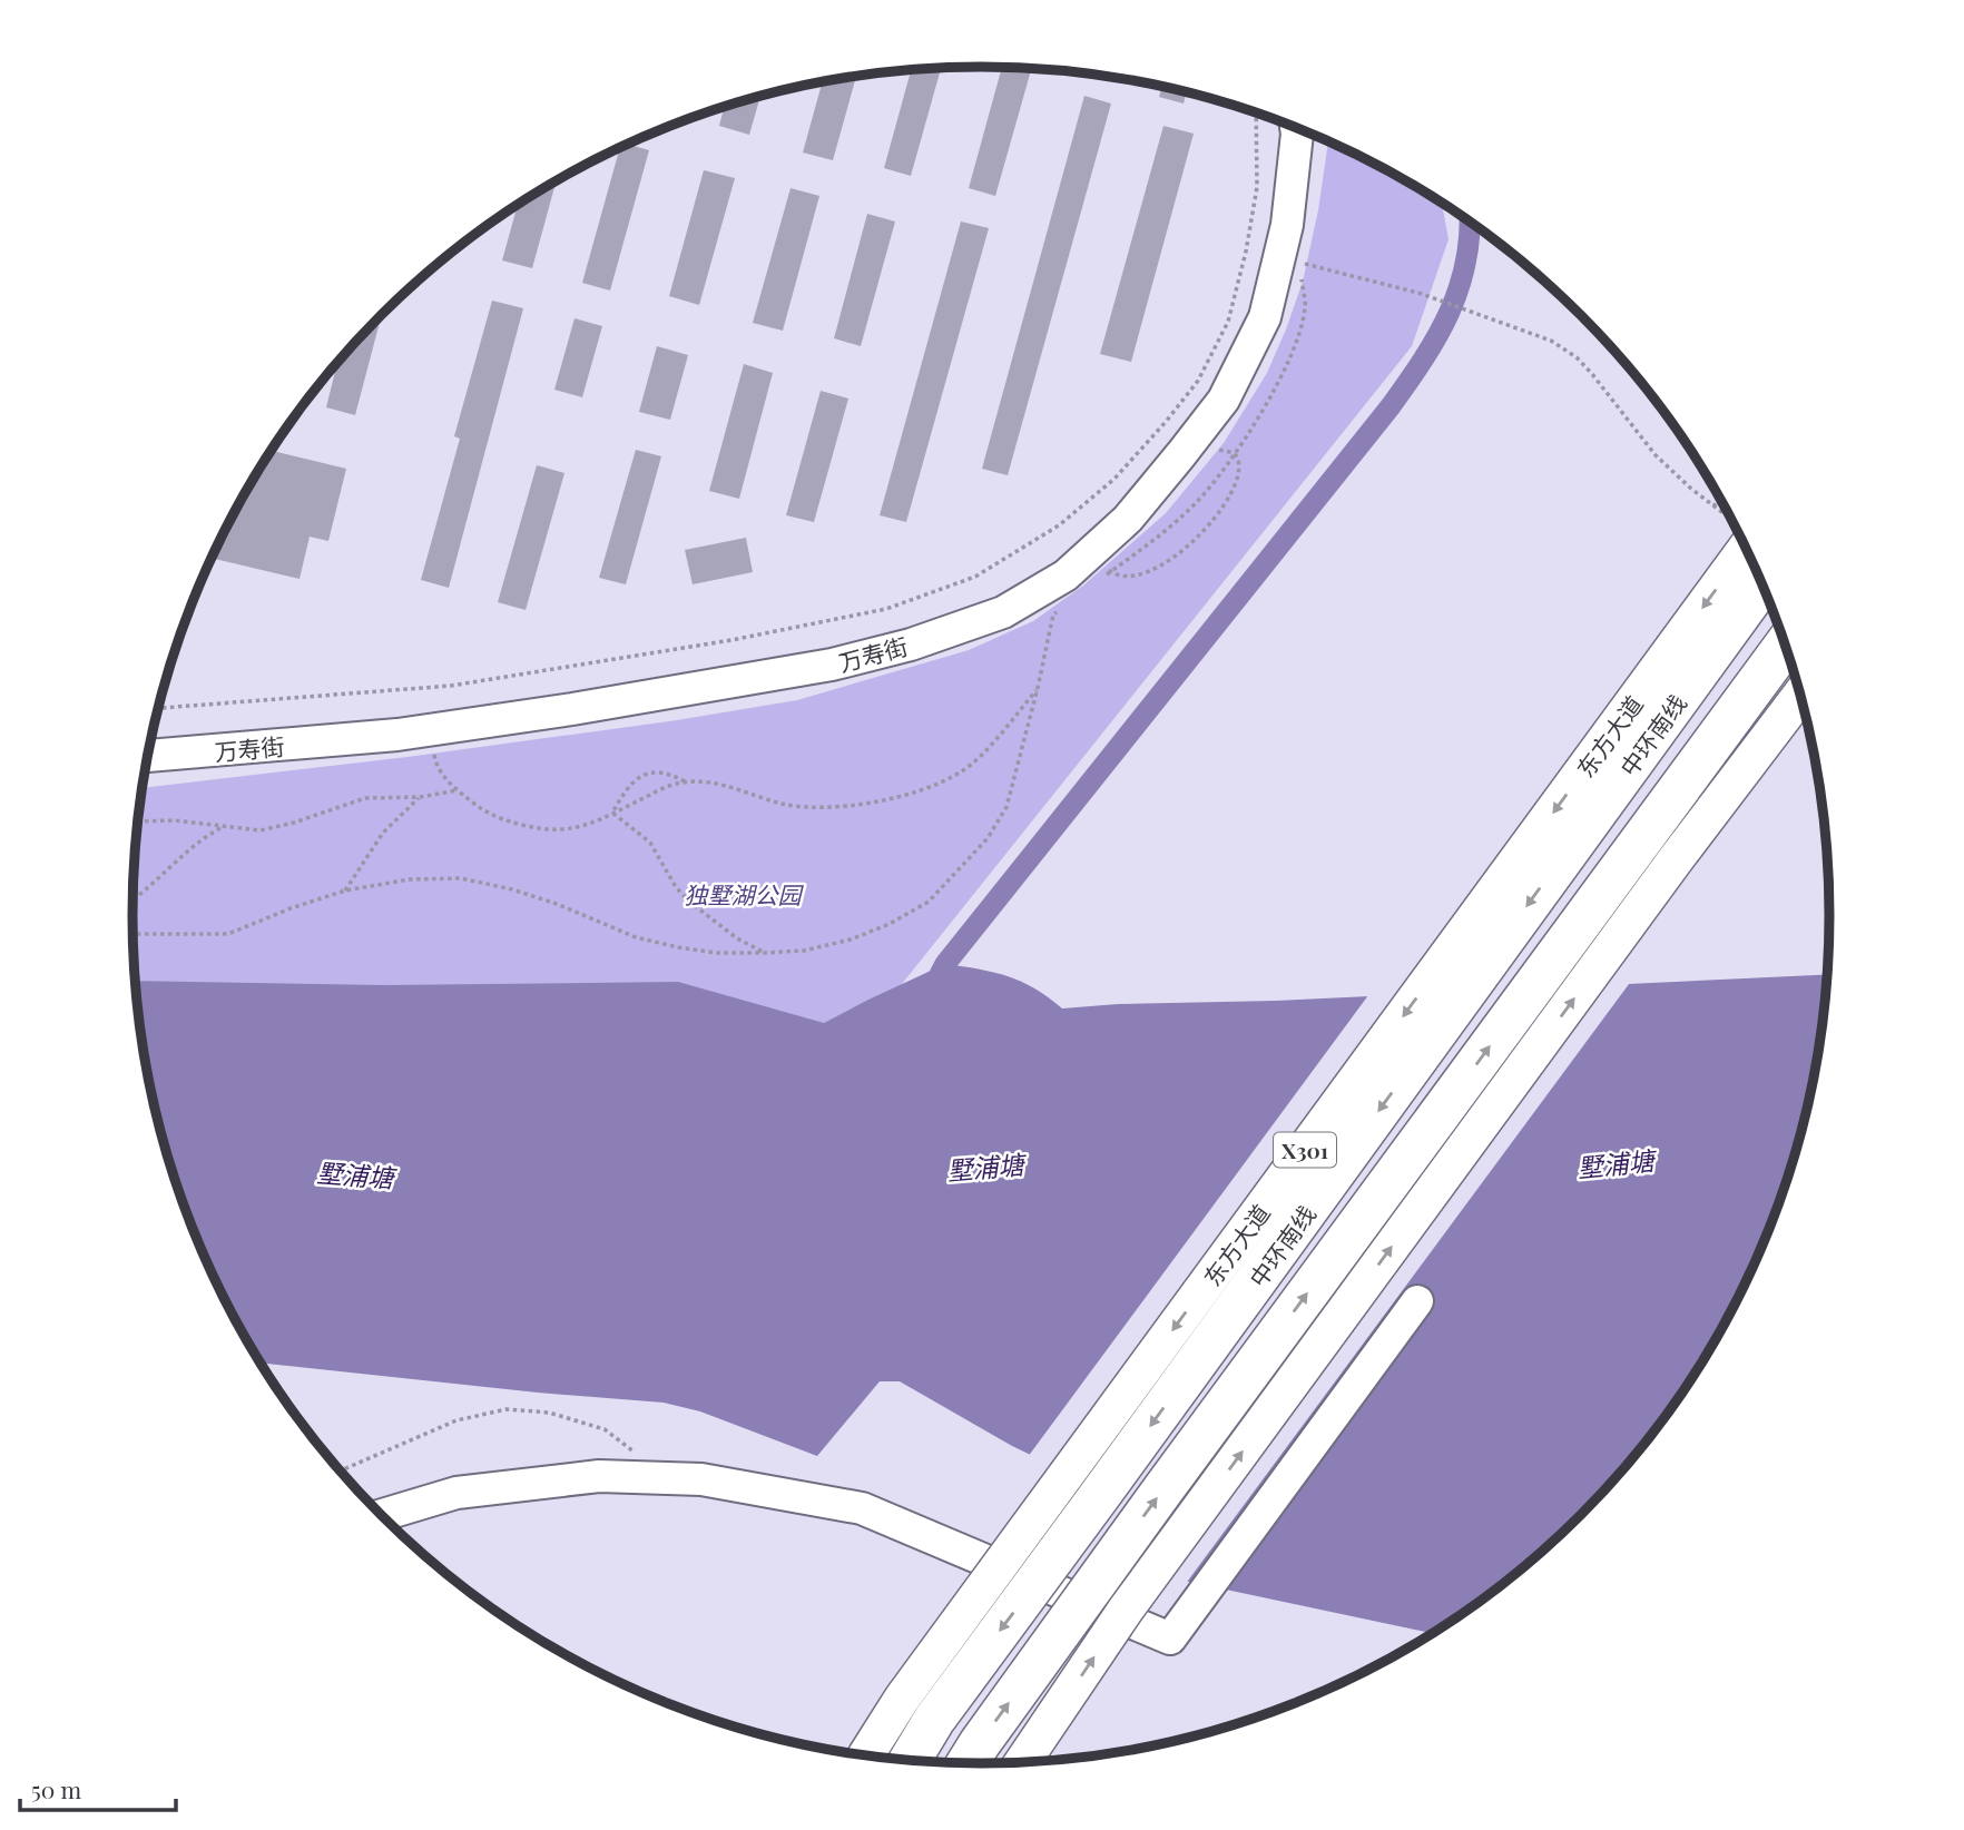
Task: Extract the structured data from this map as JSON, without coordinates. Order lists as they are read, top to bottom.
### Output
{
  "streets": {
    "highway": ["中环南线"],
    "main road": ["东方大道", "X301"],
    "street": ["万寿街"]
  },
  "water": ["墅浦塘"],
  "parks": ["独墅湖公园"],
  "scale_bar": "50 m"
}
